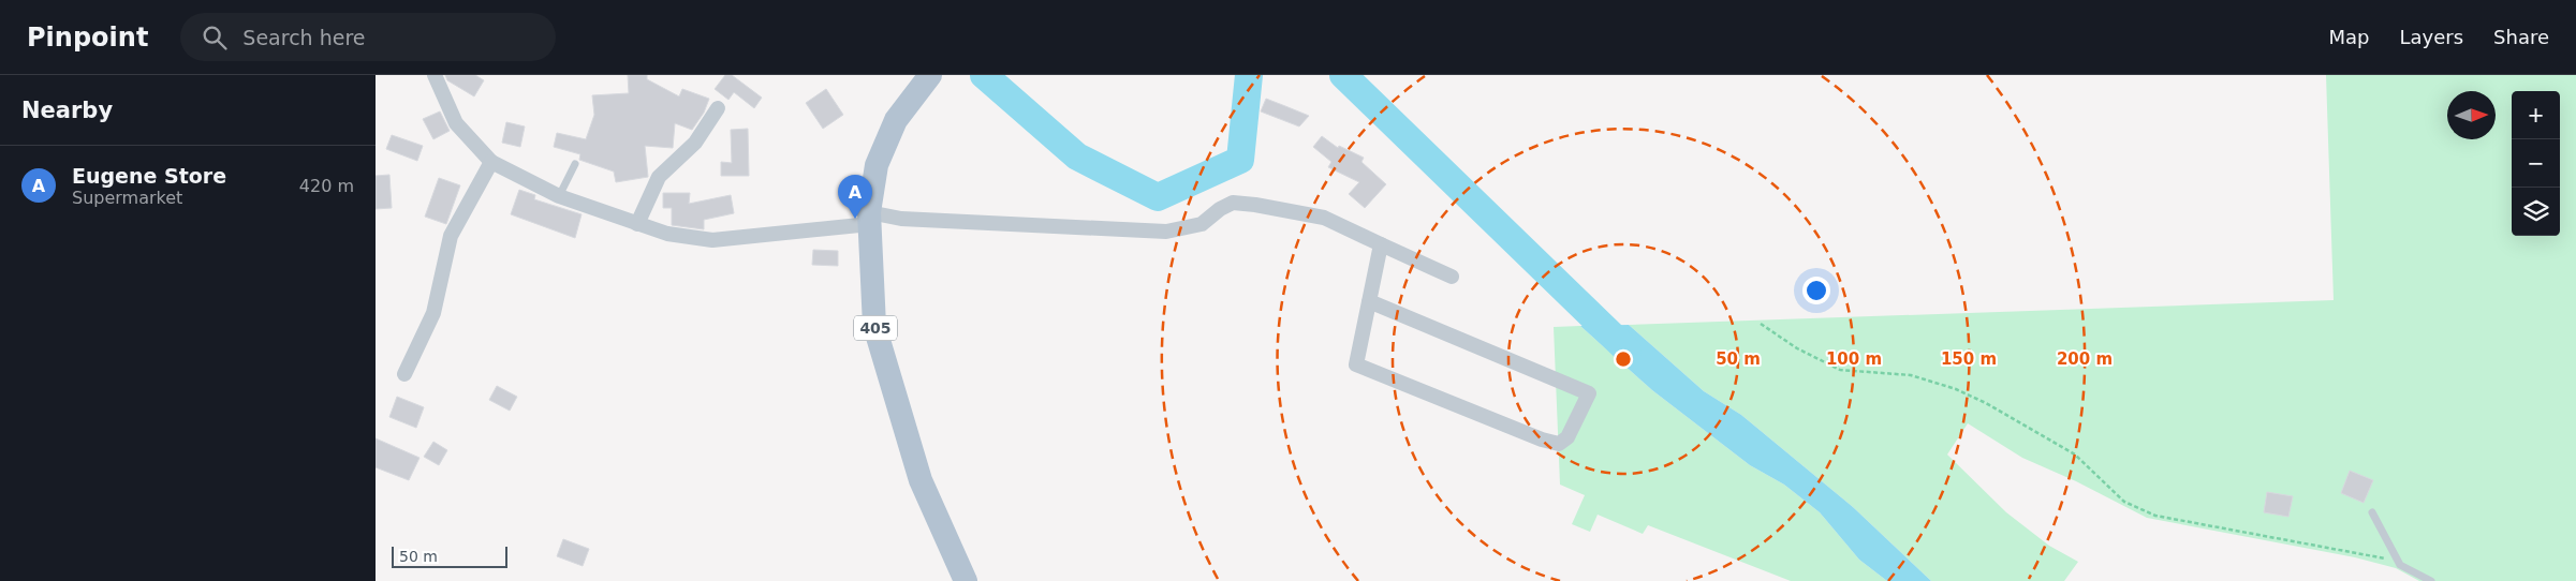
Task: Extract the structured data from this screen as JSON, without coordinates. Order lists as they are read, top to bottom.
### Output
{
  "streets": {
    "main road": ["405"]
  },
  "scale_bar": "50 m",
  "north": "right",
  "page": {
    "header": "Pinpoint",
    "search": "Search here",
    "nav": ["Map", "Layers", "Share"],
    "heading": "Nearby",
    "map_buttons": ["+", "−"],
    "list": [
      {
        "mark": "A",
        "name": "Eugene Store",
        "note": "Supermarket",
        "value": "420 m"
      }
    ],
    "pins": "A",
    "scale": "50 m"
  },
  "rings": [
    "50 m",
    "100 m",
    "150 m",
    "200 m"
  ]
}
